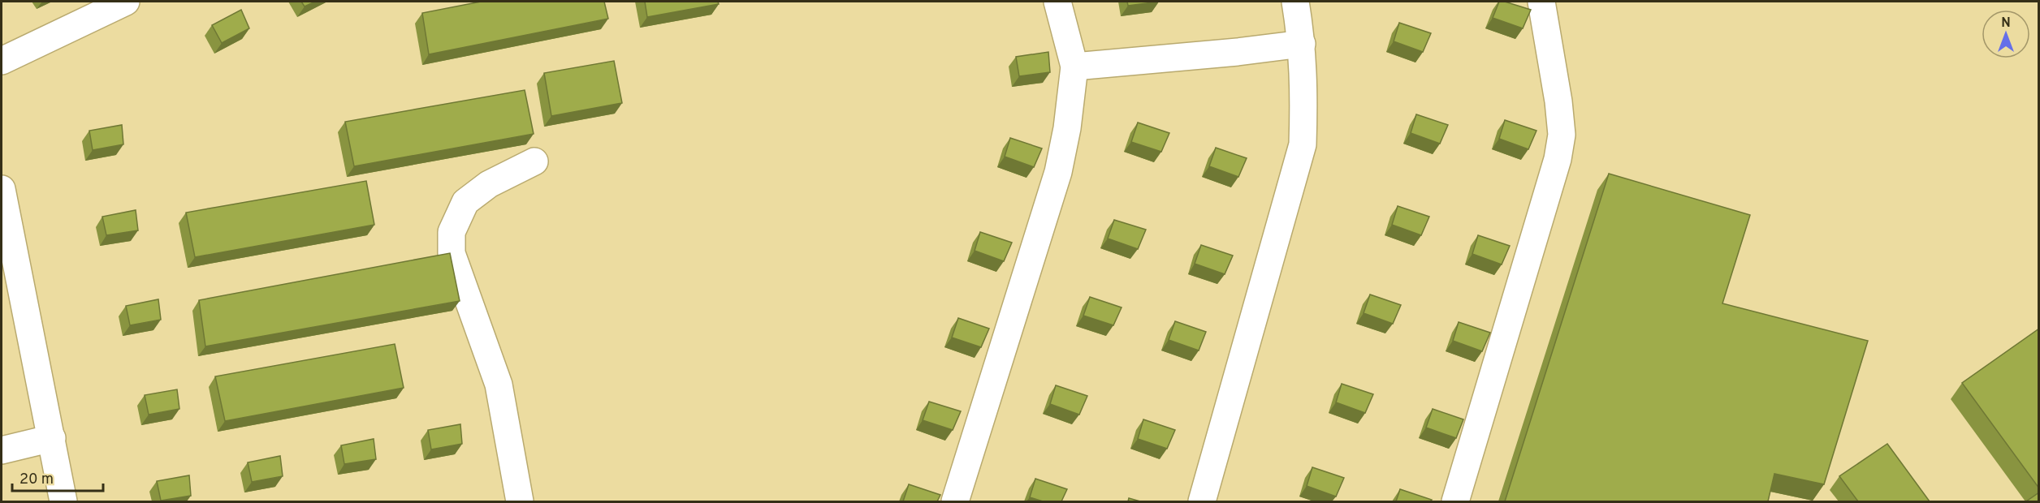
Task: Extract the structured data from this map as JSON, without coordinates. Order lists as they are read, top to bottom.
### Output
{
  "scale_bar": "20 m",
  "north": "top"
}
